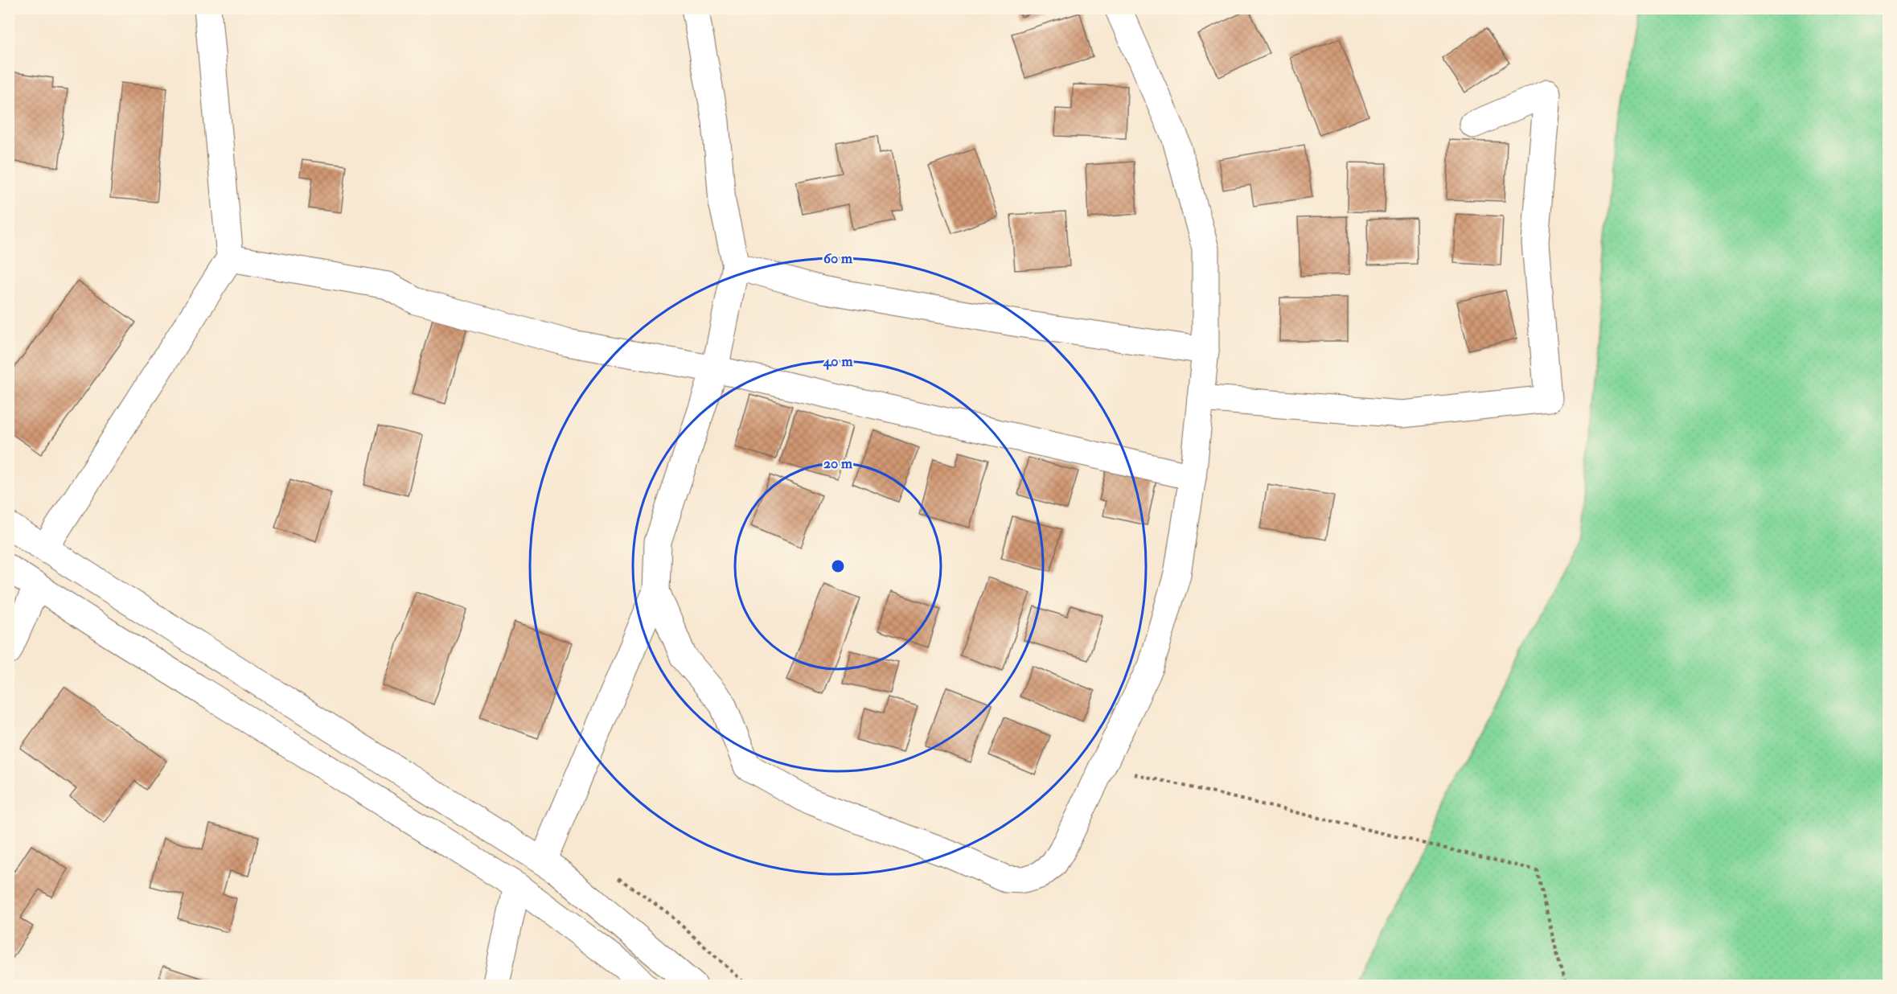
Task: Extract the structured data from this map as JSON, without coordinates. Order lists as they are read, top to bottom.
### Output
{
  "rings": ["60 m", "40 m", "20 m"]
}
